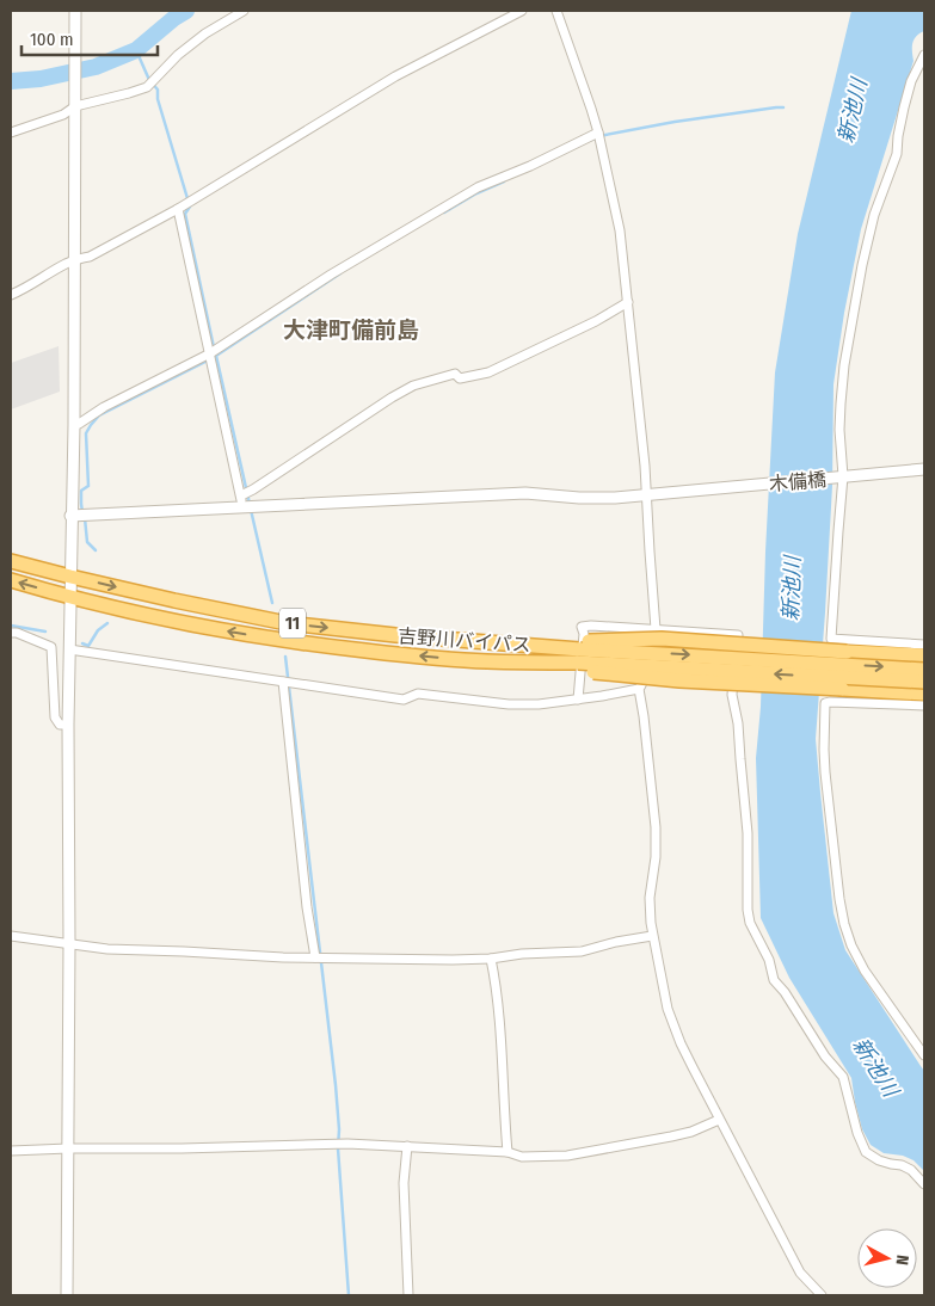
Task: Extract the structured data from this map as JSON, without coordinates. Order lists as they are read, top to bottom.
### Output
{
  "streets": {
    "highway": ["11", "吉野川バイパス"],
    "street": ["木備橋"]
  },
  "crossings": [
    ["11", "吉野川バイパス"]
  ],
  "districts": ["大津町備前島"],
  "water": ["新池川"],
  "scale_bar": "100 m",
  "north": "right"
}
